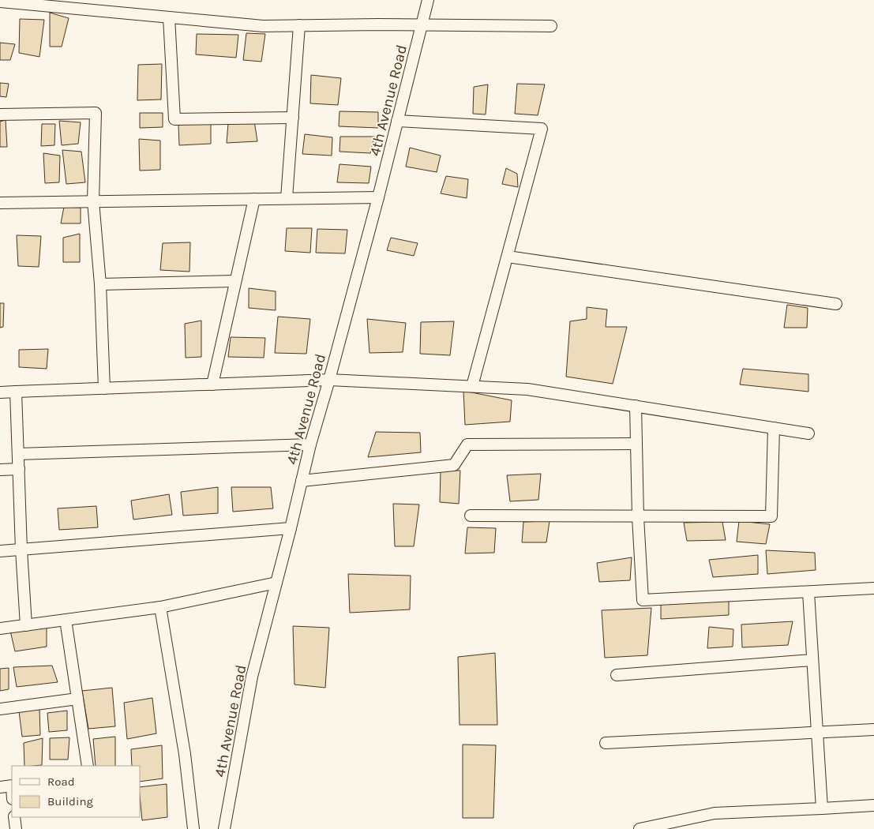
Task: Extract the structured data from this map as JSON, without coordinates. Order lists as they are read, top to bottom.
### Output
{
  "streets": {
    "street": ["4th Avenue Road"]
  },
  "legend": ["Road", "Building"]
}
